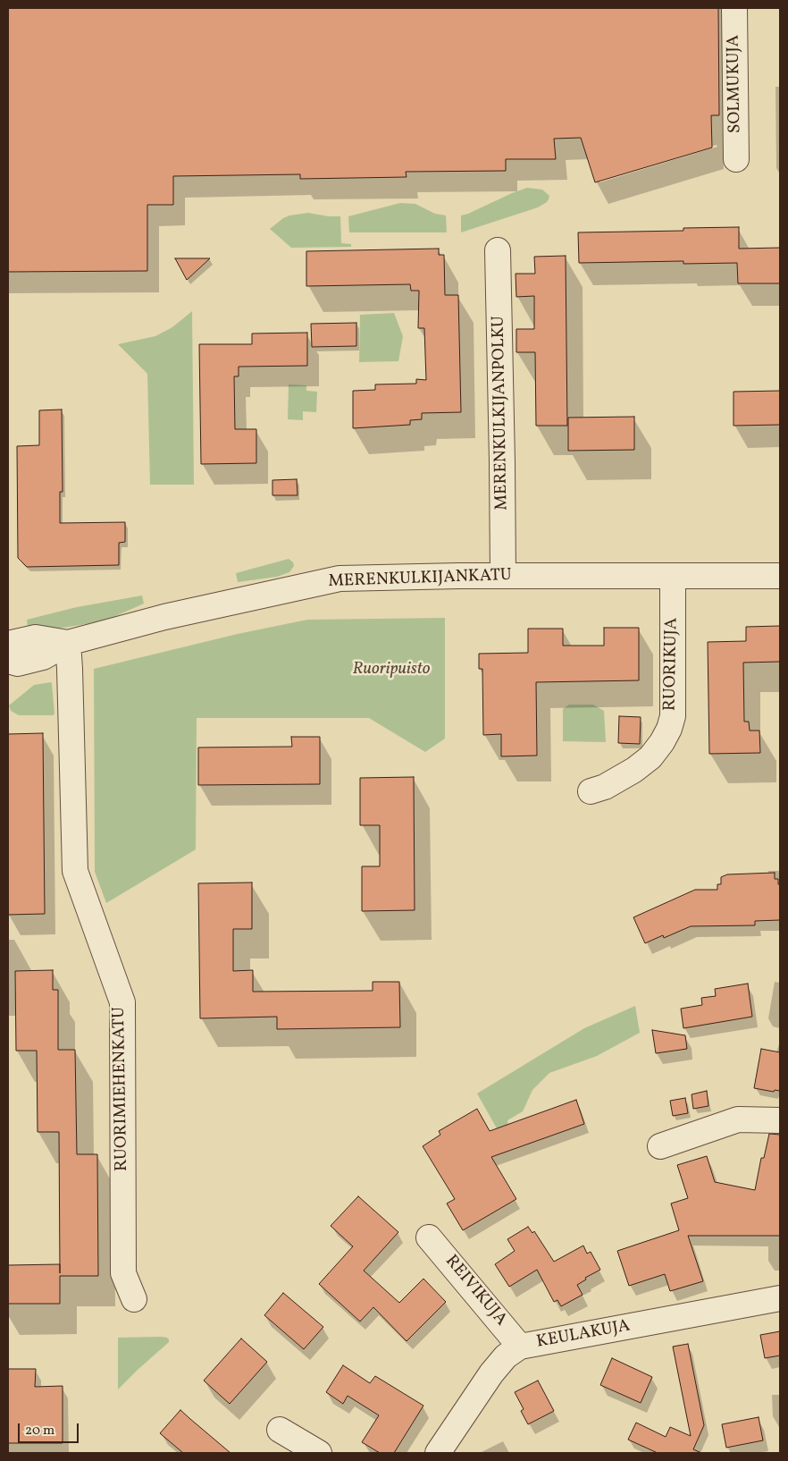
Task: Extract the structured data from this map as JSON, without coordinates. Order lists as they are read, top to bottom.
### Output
{
  "streets": {
    "street": [
      "SOLMUKUJA",
      "MERENKULKIJANPOLKU",
      "MERENKULKIJANKATU",
      "RUORIKUJA",
      "RUORIMIEHENKATU",
      "REIVIKUJA",
      "KEULAKUJA"
    ]
  },
  "crossings": [
    ["MERENKULKIJANPOLKU", "MERENKULKIJANKATU"],
    ["MERENKULKIJANKATU", "RUORIKUJA"],
    ["MERENKULKIJANKATU", "RUORIMIEHENKATU"],
    ["REIVIKUJA", "KEULAKUJA"]
  ],
  "parks": ["Ruoripuisto"],
  "scale_bar": "20 m"
}
